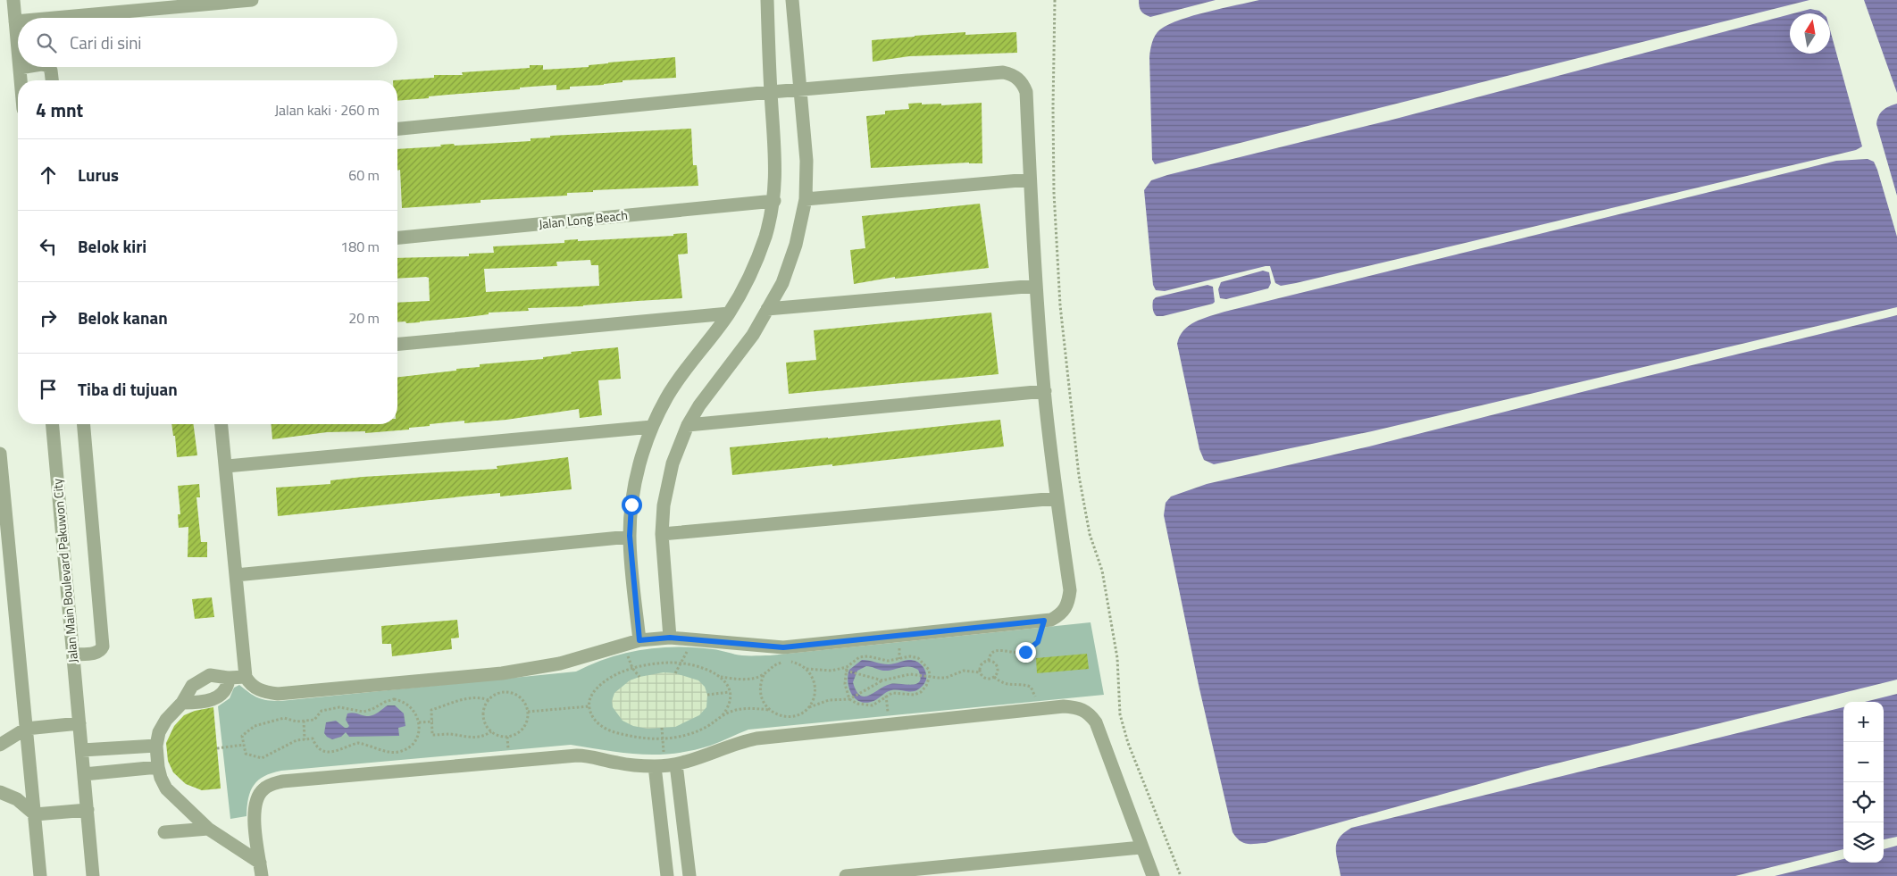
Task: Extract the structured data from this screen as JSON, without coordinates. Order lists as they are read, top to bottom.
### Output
{
  "streets": {
    "street": ["Jalan Long Beach", "Jalan Main Boulevard Pakuwon City"]
  },
  "north": "top",
  "page": {
    "search": "Cari di sini",
    "heading": ["4 mnt", "Jalan kaki · 260 m"],
    "list": [
      ["Lurus", "60 m"],
      ["Belok kiri", "180 m"],
      ["Belok kanan", "20 m"],
      "Tiba di tujuan"
    ],
    "map_buttons": ["+", "−"]
  }
}
